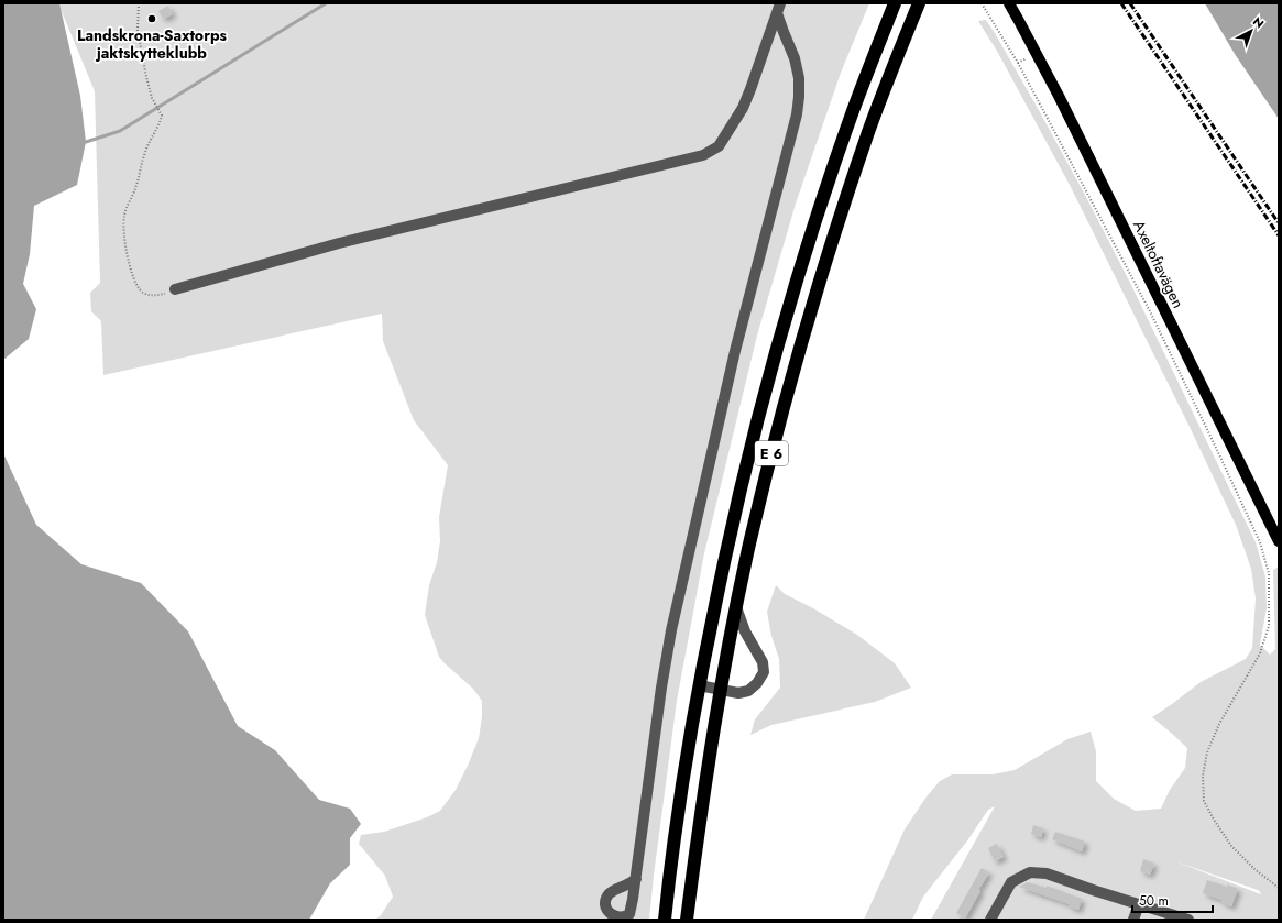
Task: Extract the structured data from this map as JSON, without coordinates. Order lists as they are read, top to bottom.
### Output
{
  "streets": {
    "highway": ["E 6"],
    "main road": ["Axeltoftavägen"]
  },
  "places": ["Landskrona-Saxtorps jaktskytteklubb"],
  "scale_bar": "50 m",
  "north": "top right"
}
